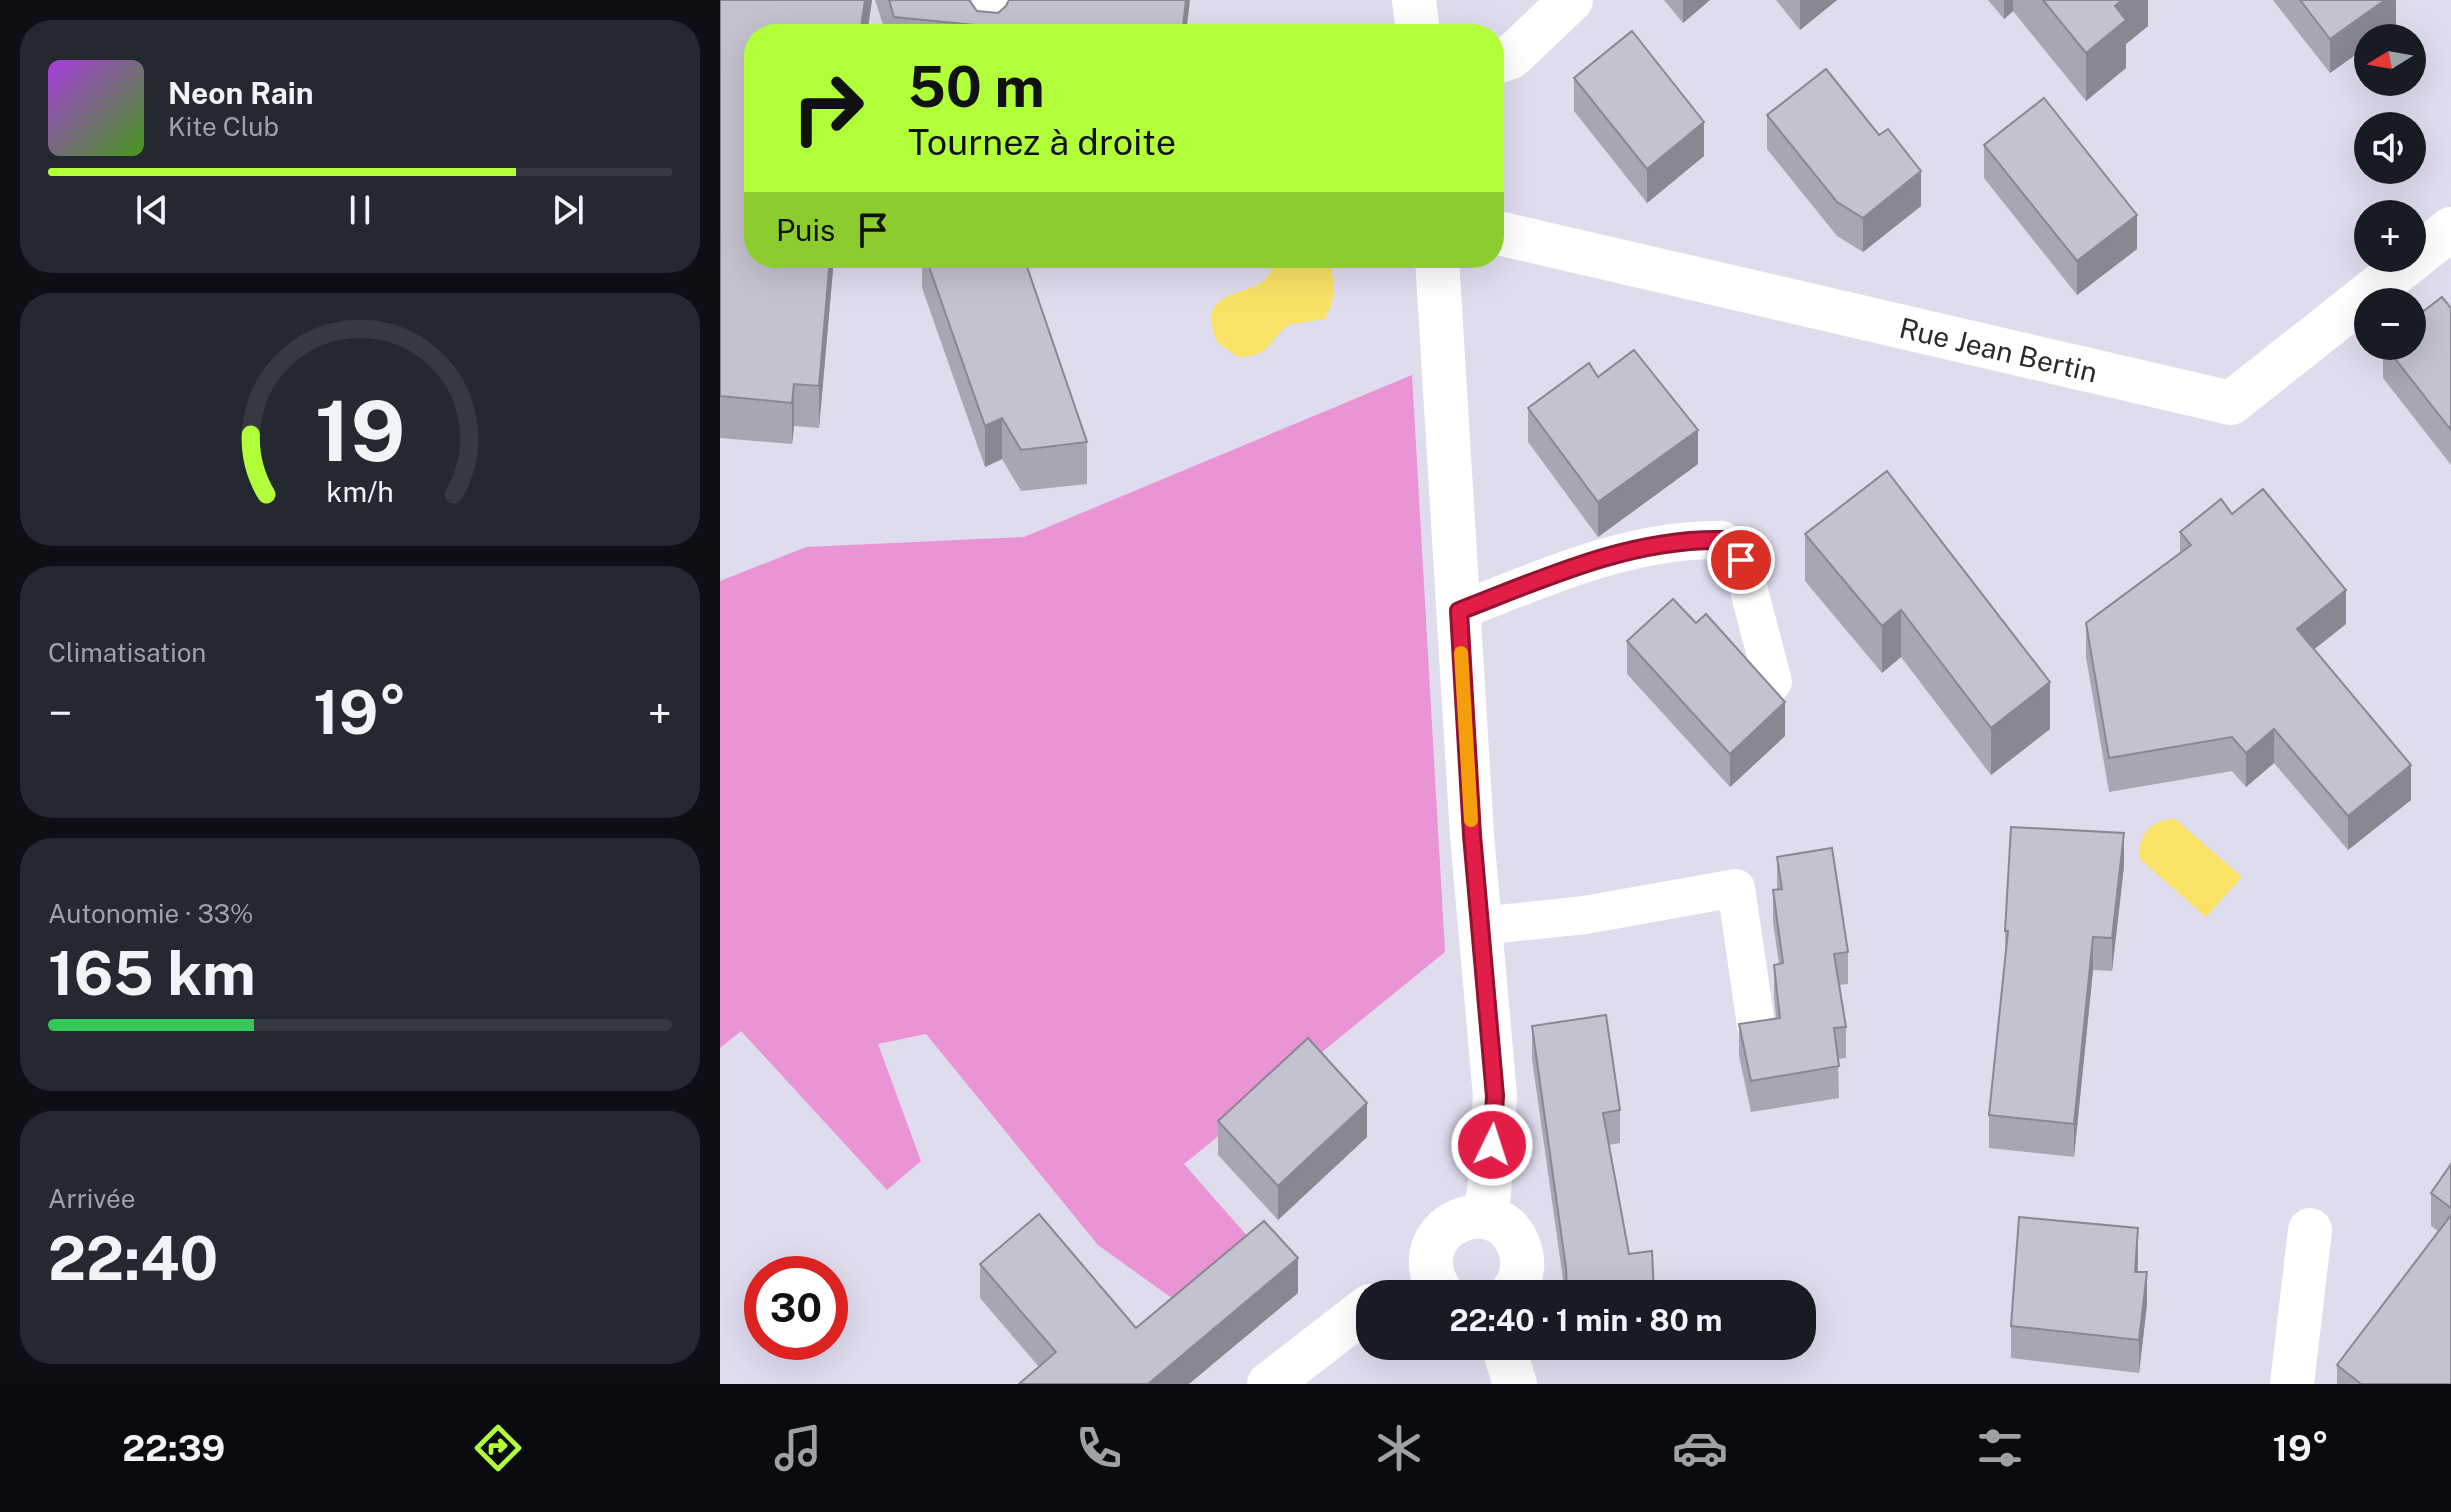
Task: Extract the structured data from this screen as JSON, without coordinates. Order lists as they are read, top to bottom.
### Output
{
  "streets": {
    "street": ["Rue Jean Bertin"]
  },
  "north": "left",
  "page": {
    "map_buttons": ["+", "−"],
    "turn": ["50 m", "Tournez à droite"],
    "song": ["Neon Rain", "Kite Club"],
    "then": "Puis",
    "tile": [
      "Climatisation",
      ["Autonomie · 33%", "165 km"],
      ["Arrivée", "22:40"]
    ],
    "heat": ["−", "19°", "+"],
    "limit": "30",
    "trip": "22:40 · 1 min · 80 m",
    "tabs": ["22:39", "19°"],
    "gauge": ["19", "km/h"]
  }
}
